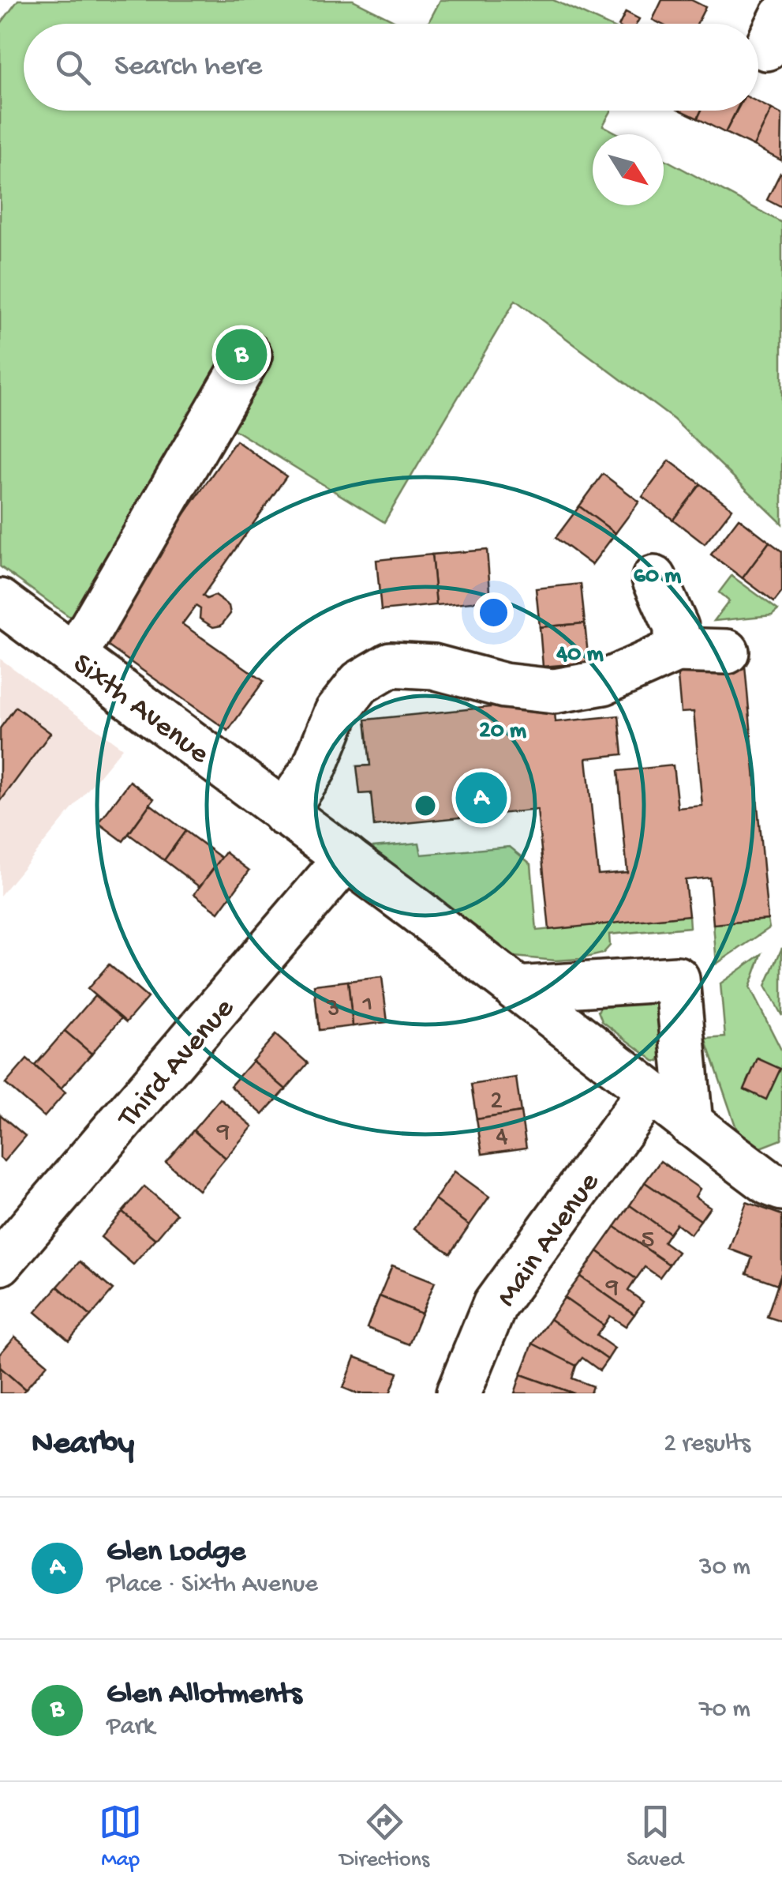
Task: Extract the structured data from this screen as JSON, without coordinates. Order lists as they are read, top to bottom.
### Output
{
  "streets": {
    "street": ["Sixth Avenue", "Third Avenue", "Main Avenue"]
  },
  "crossings": [
    ["Sixth Avenue", "Third Avenue"],
    ["Sixth Avenue", "Main Avenue"]
  ],
  "house_numbers": [
    "1",
    "3",
    "2",
    "9",
    "4",
    "5",
    "9"
  ],
  "north": "bottom right",
  "page": {
    "search": "Search here",
    "pins": ["B", "A"],
    "heading": ["Nearby", "2 results"],
    "list": [
      {
        "mark": "A",
        "name": "Glen Lodge",
        "note": "Place · Sixth Avenue",
        "value": "30 m"
      },
      {
        "mark": "B",
        "name": "Glen Allotments",
        "note": "Park",
        "value": "70 m"
      }
    ],
    "nav": ["Map", "Directions", "Saved"]
  },
  "rings": ["60 m", "40 m", "20 m"]
}
